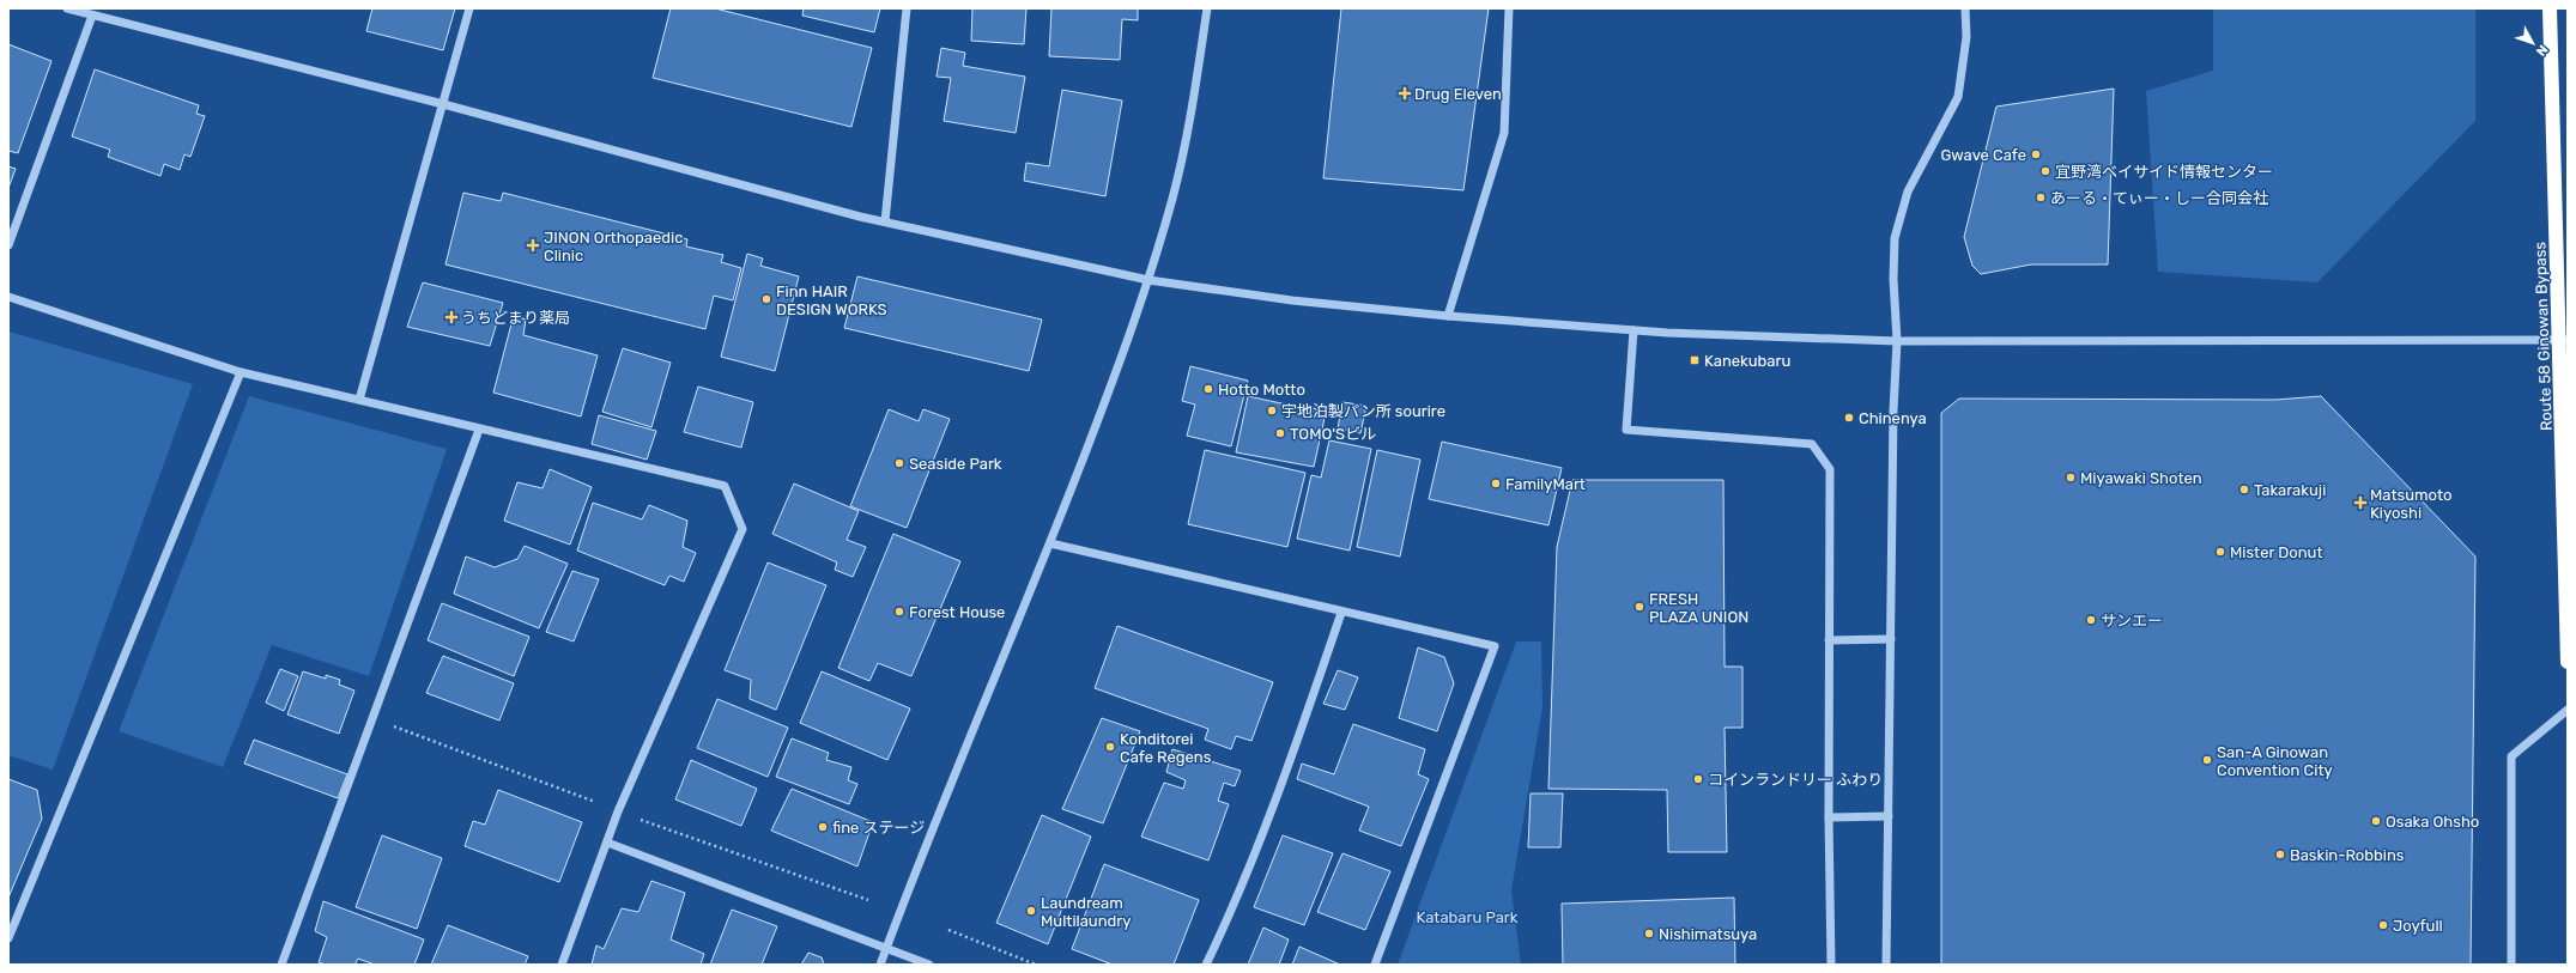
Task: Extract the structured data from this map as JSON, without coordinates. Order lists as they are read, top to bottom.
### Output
{
  "streets": {
    "highway": ["Route 58 Ginowan Bypass"]
  },
  "parks": ["Katabaru Park"],
  "places": {
    "health": [
      "Drug Eleven",
      "JINON Orthopaedic Clinic",
      "うちどまり薬局",
      "Matsumoto Kiyoshi"
    ],
    "other": [
      "Gwave Cafe",
      "宜野湾ベイサイド情報センター",
      "あーる・てぃー・しー合同会社",
      "Finn HAIR DESIGN WORKS",
      "Hotto Motto",
      "宇地泊製パン所 sourire",
      "Chinenya",
      "TOMO'Sビル",
      "Seaside Park",
      "Miyawaki Shoten",
      "FamilyMart",
      "Takarakuji",
      "Mister Donut",
      "FRESH PLAZA UNION",
      "Forest House",
      "サンエー",
      "Konditorei Cafe Regens",
      "San-A Ginowan Convention City",
      "コインランドリー ふわり",
      "Osaka Ohsho",
      "fine ステージ",
      "Baskin-Robbins",
      "Laundream Multilaundry",
      "Joyfull",
      "Nishimatsuya"
    ],
    "transit": ["Kanekubaru"]
  },
  "north": "bottom right"
}
